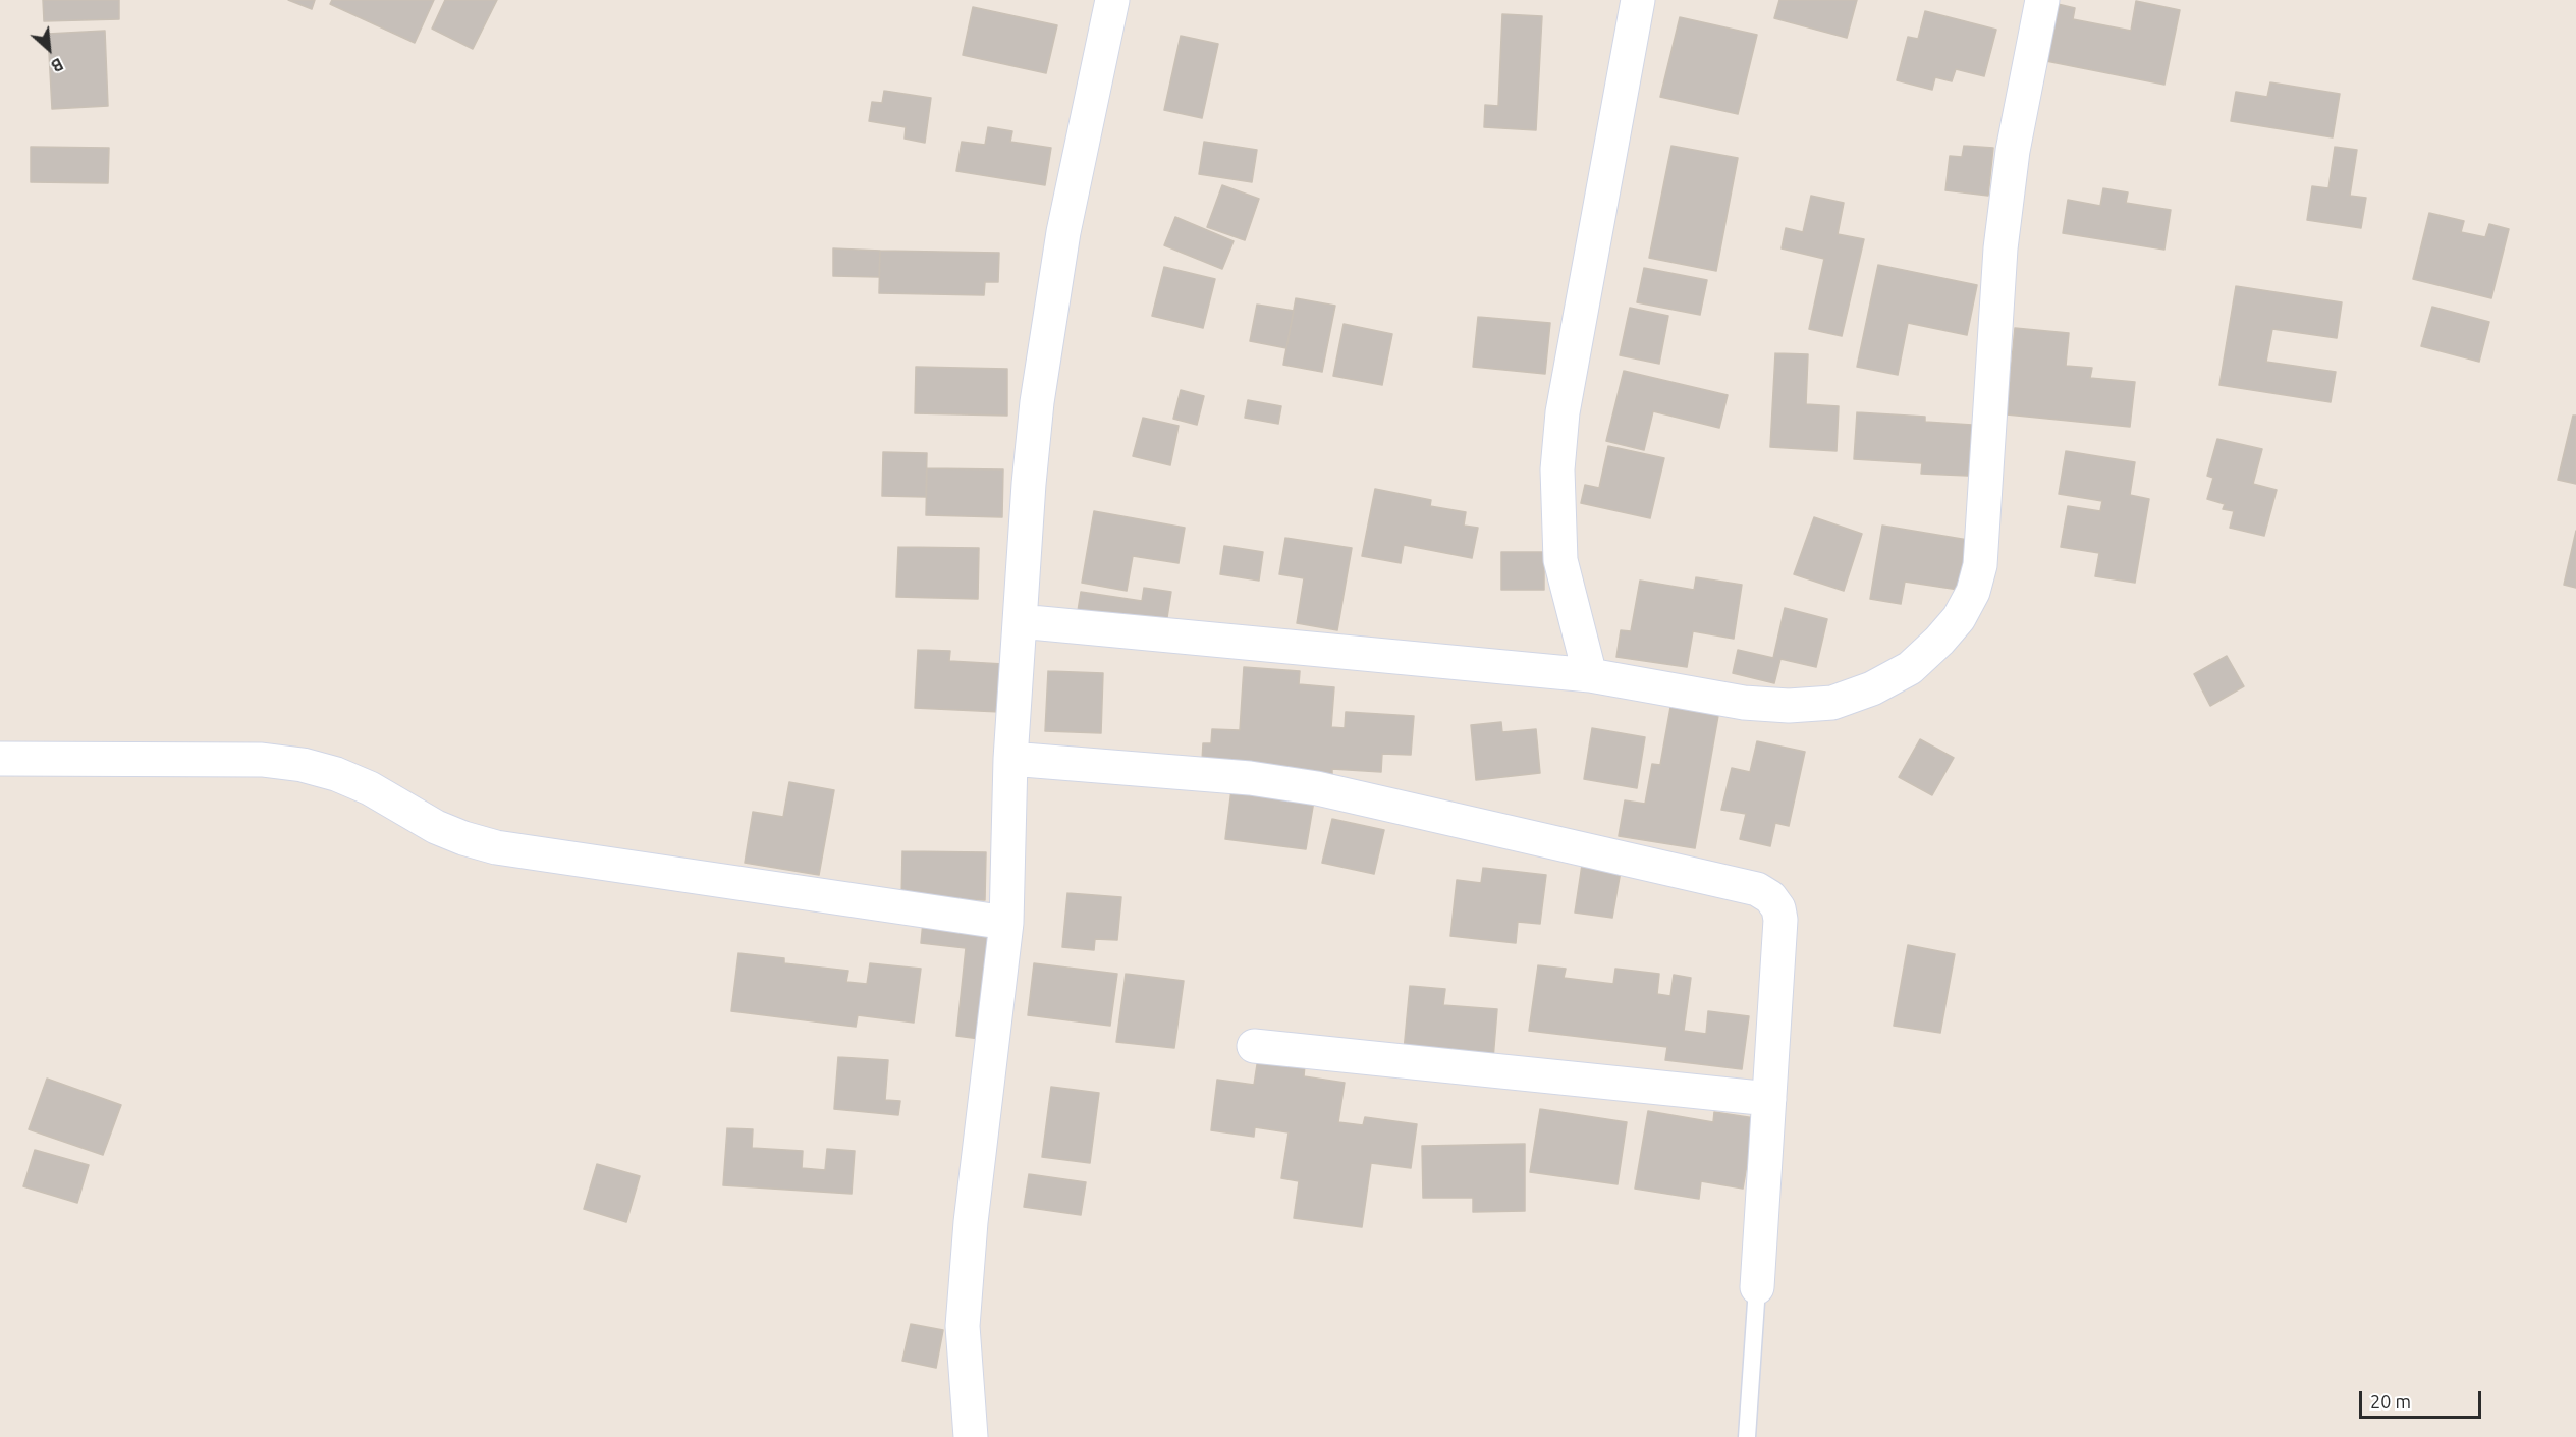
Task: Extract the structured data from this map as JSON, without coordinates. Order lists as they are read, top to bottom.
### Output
{
  "scale_bar": "20 m",
  "north": "bottom right"
}
